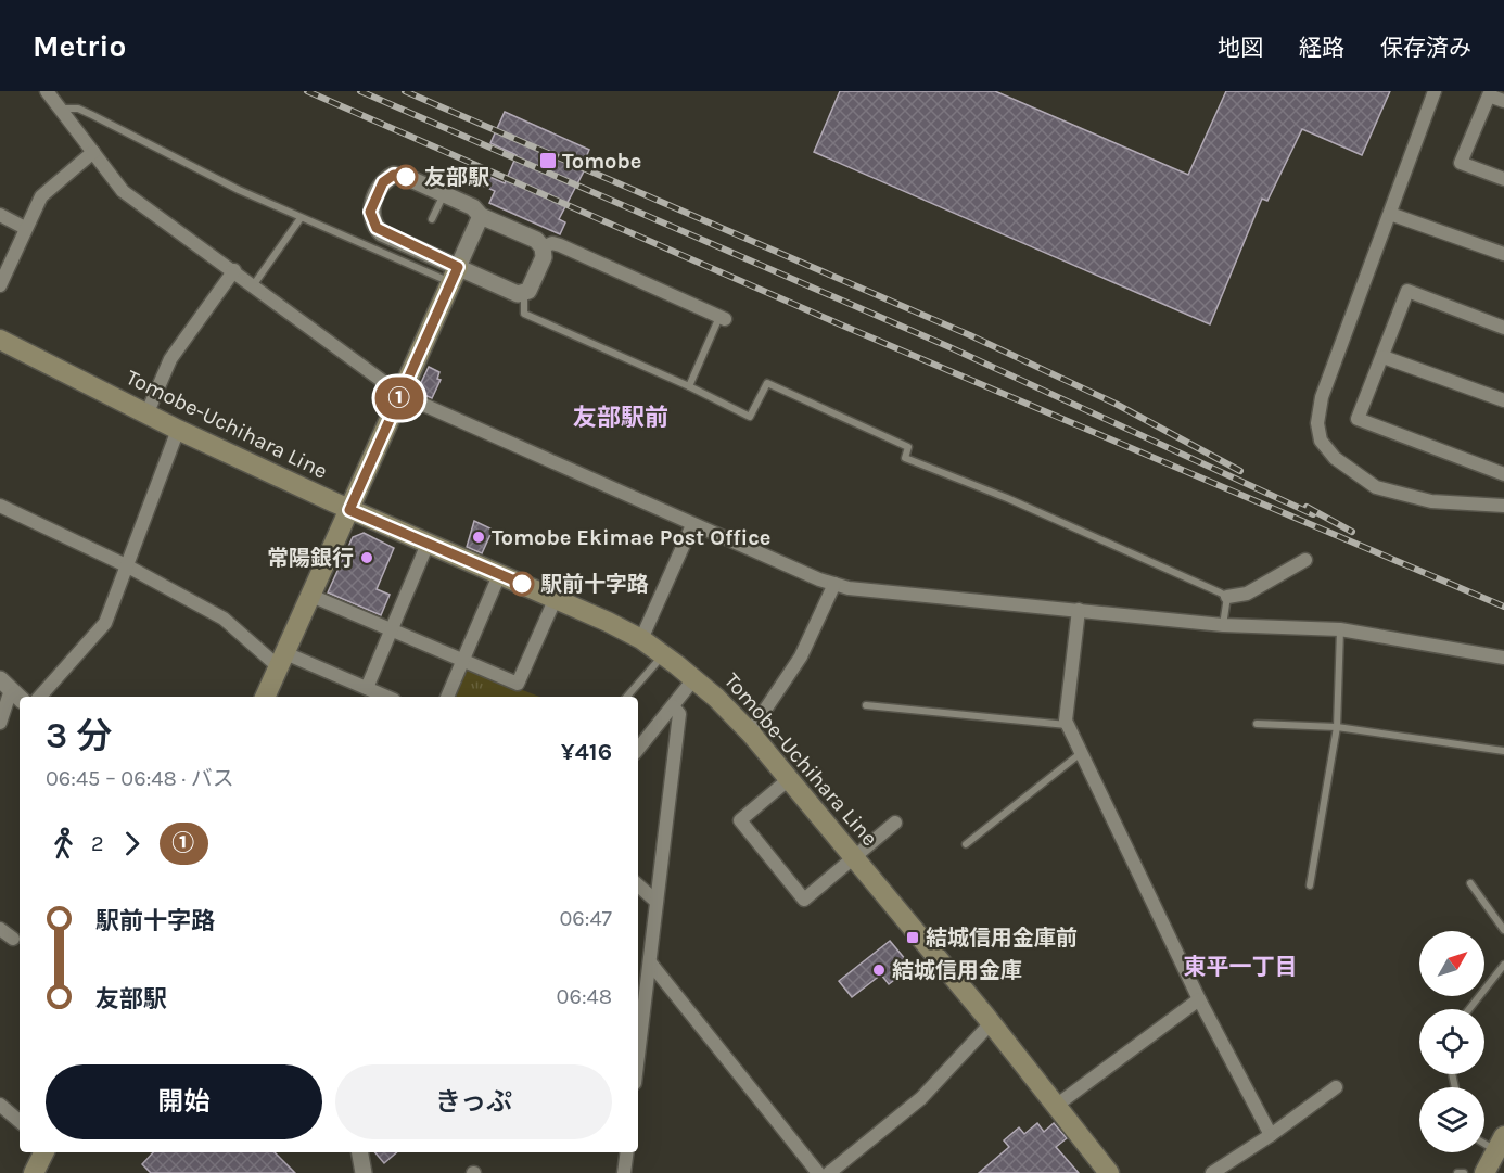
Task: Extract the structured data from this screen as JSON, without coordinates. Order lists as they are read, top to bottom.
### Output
{
  "streets": {
    "main road": ["Tomobe-Uchihara Line"]
  },
  "districts": ["友部駅前", "東平一丁目"],
  "places": {
    "transit": ["Tomobe", "結城信用金庫前"],
    "other": [
      "友部駅",
      "Tomobe Ekimae Post Office",
      "常陽銀行",
      "駅前十字路",
      "結城信用金庫"
    ]
  },
  "lines": ["bus line ①"],
  "north": "top right",
  "page": {
    "header": "Metrio",
    "nav": ["地図", "経路", "保存済み"],
    "on_map": "①",
    "heading": ["3 分", "06:45 – 06:48 · バス", "¥416"],
    "legs": ["2", "①"],
    "list": [
      {
        "name": "駅前十字路",
        "value": "06:47"
      },
      {
        "name": "友部駅",
        "value": "06:48"
      }
    ],
    "buttons": ["開始", "きっぷ"]
  }
}
